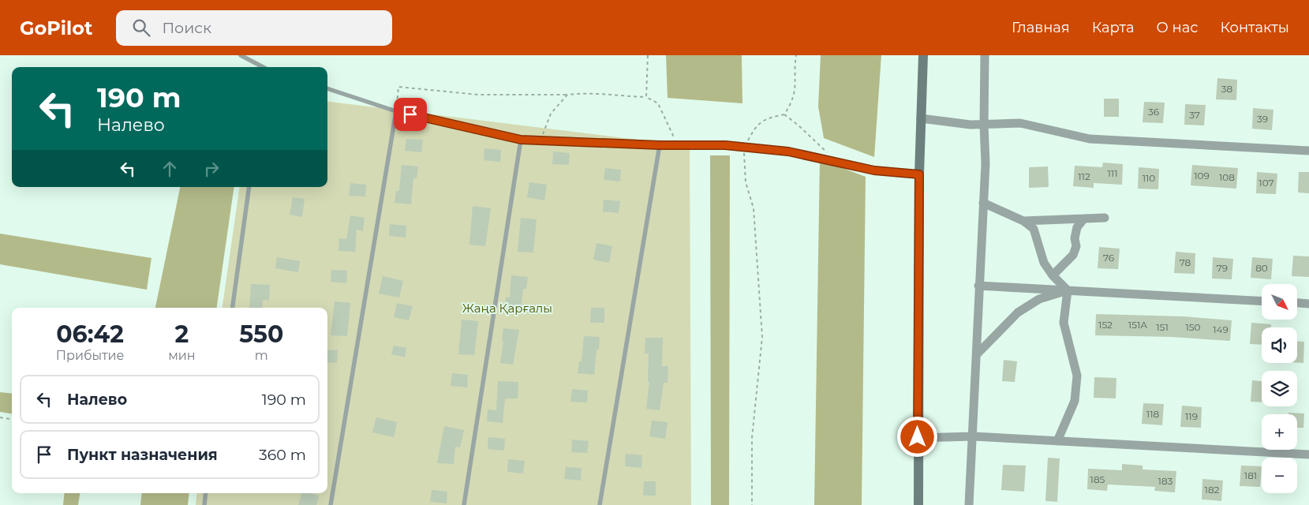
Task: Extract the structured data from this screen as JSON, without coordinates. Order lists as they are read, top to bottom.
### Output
{
  "parks": ["Жаңа Қарғалы"],
  "house_numbers": [
    "38",
    "36",
    "37",
    "39",
    "111",
    "109",
    "112",
    "108",
    "110",
    "107",
    "76",
    "78",
    "79",
    "80",
    "152",
    "151А",
    "151",
    "150",
    "149",
    "118",
    "119",
    "181",
    "185",
    "183",
    "182"
  ],
  "north": "bottom right",
  "page": {
    "header": "GoPilot",
    "search": "Поиск",
    "nav": [
      "Главная",
      "Карта",
      "О нас",
      "Контакты"
    ],
    "turn": ["190 m", "Налево"],
    "map_buttons": ["+", "−"],
    "eta": [
      "06:42",
      "Прибытие",
      "2",
      "мин",
      "550",
      "m"
    ],
    "list": [
      {
        "name": "Налево",
        "value": "190 m"
      },
      {
        "name": "Пункт назначения",
        "value": "360 m"
      }
    ]
  }
}
